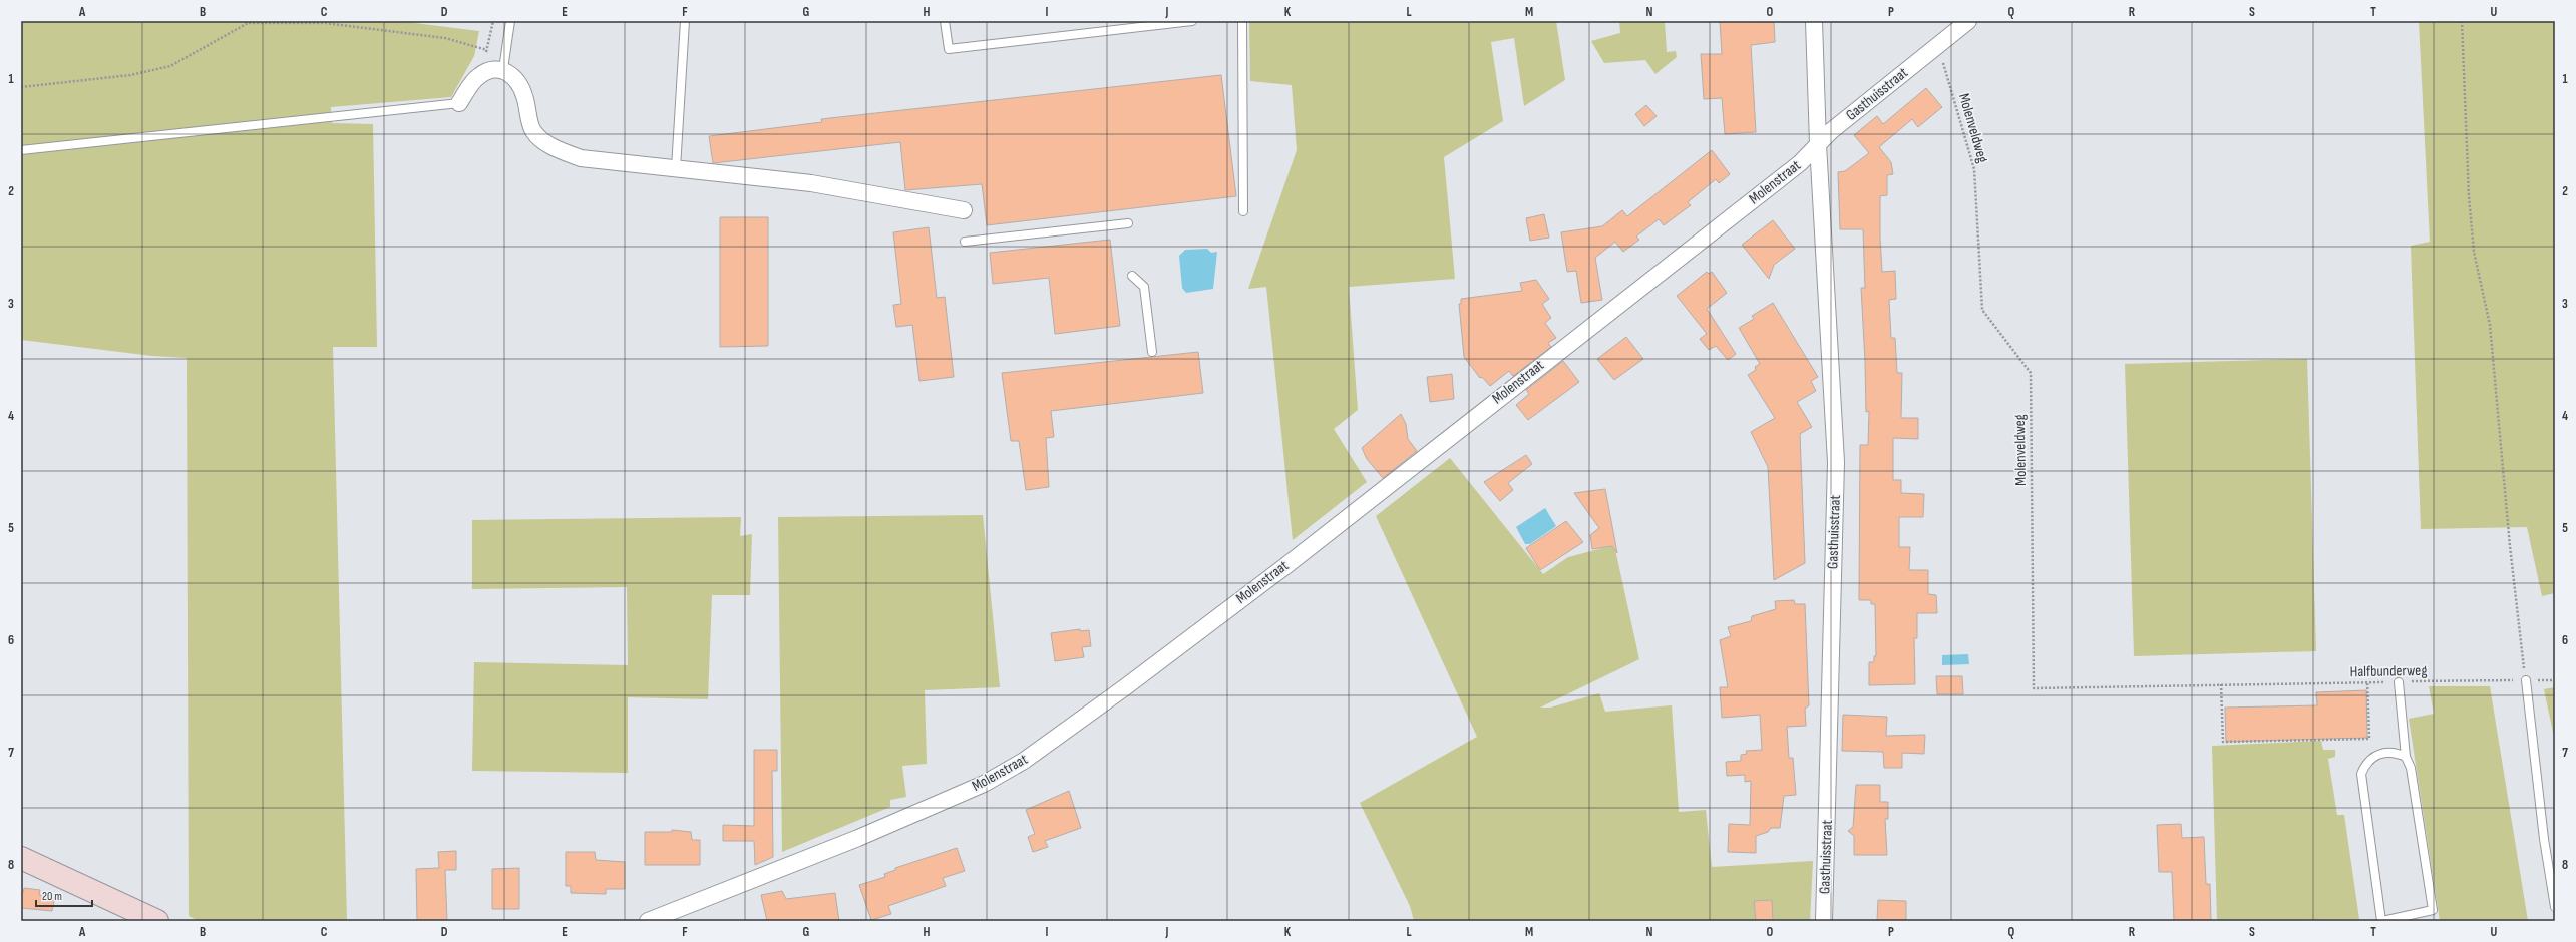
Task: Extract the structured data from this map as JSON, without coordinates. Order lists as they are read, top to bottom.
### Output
{
  "streets": {
    "street": ["Gasthuisstraat", "Molenstraat"],
    "path": ["Molenveldweg", "Halfbunderweg"]
  },
  "crossings": [
    ["Gasthuisstraat", "Molenveldweg"],
    ["Gasthuisstraat", "Molenstraat"],
    ["Molenveldweg", "Halfbunderweg"]
  ],
  "scale_bar": "20 m",
  "grid": {
    "columns": [
      "A",
      "B",
      "C",
      "D",
      "E",
      "F",
      "G",
      "H",
      "I",
      "J",
      "K",
      "L",
      "M",
      "N",
      "O",
      "P",
      "Q",
      "R",
      "S",
      "T",
      "U"
    ],
    "rows": [
      "1",
      "2",
      "3",
      "4",
      "5",
      "6",
      "7",
      "8"
    ]
  }
}
